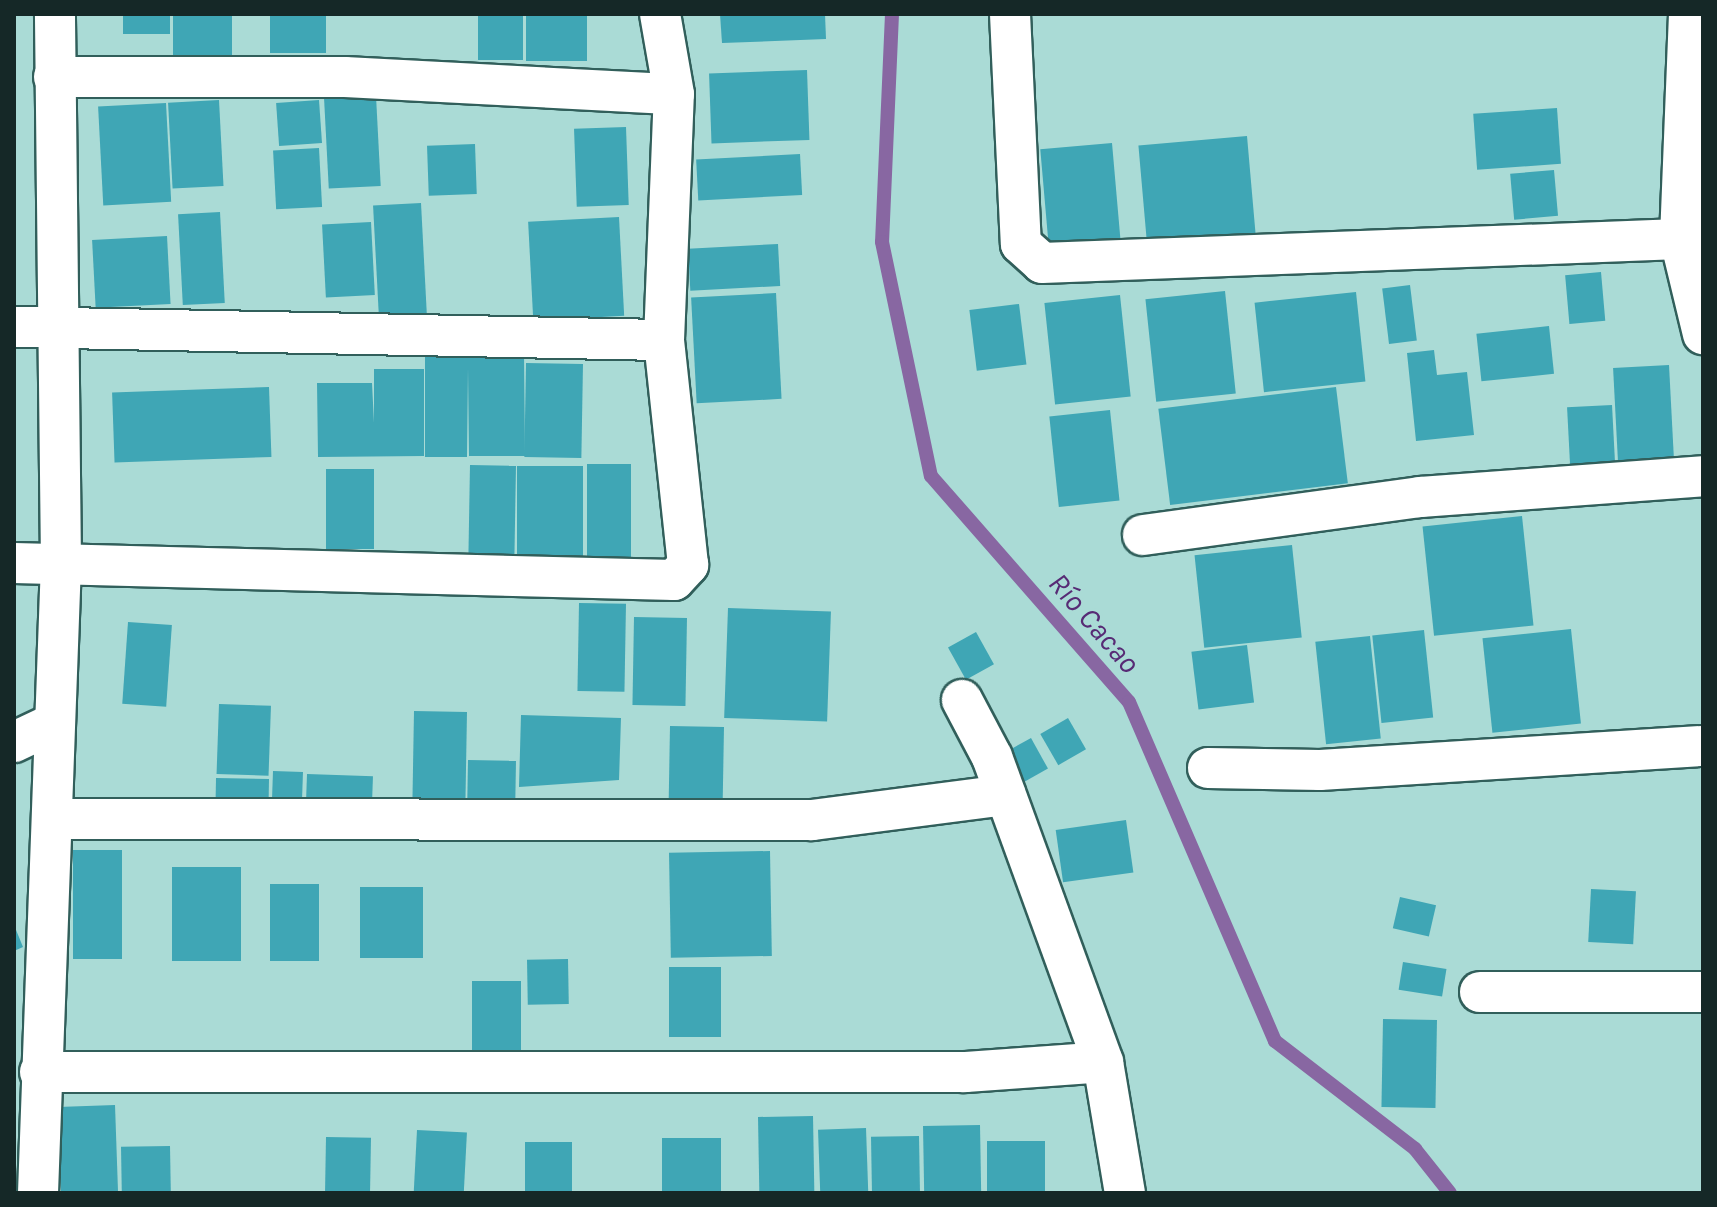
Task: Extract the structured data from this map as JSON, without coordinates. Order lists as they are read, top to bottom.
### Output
{
  "water": ["Río Cacao"]
}
